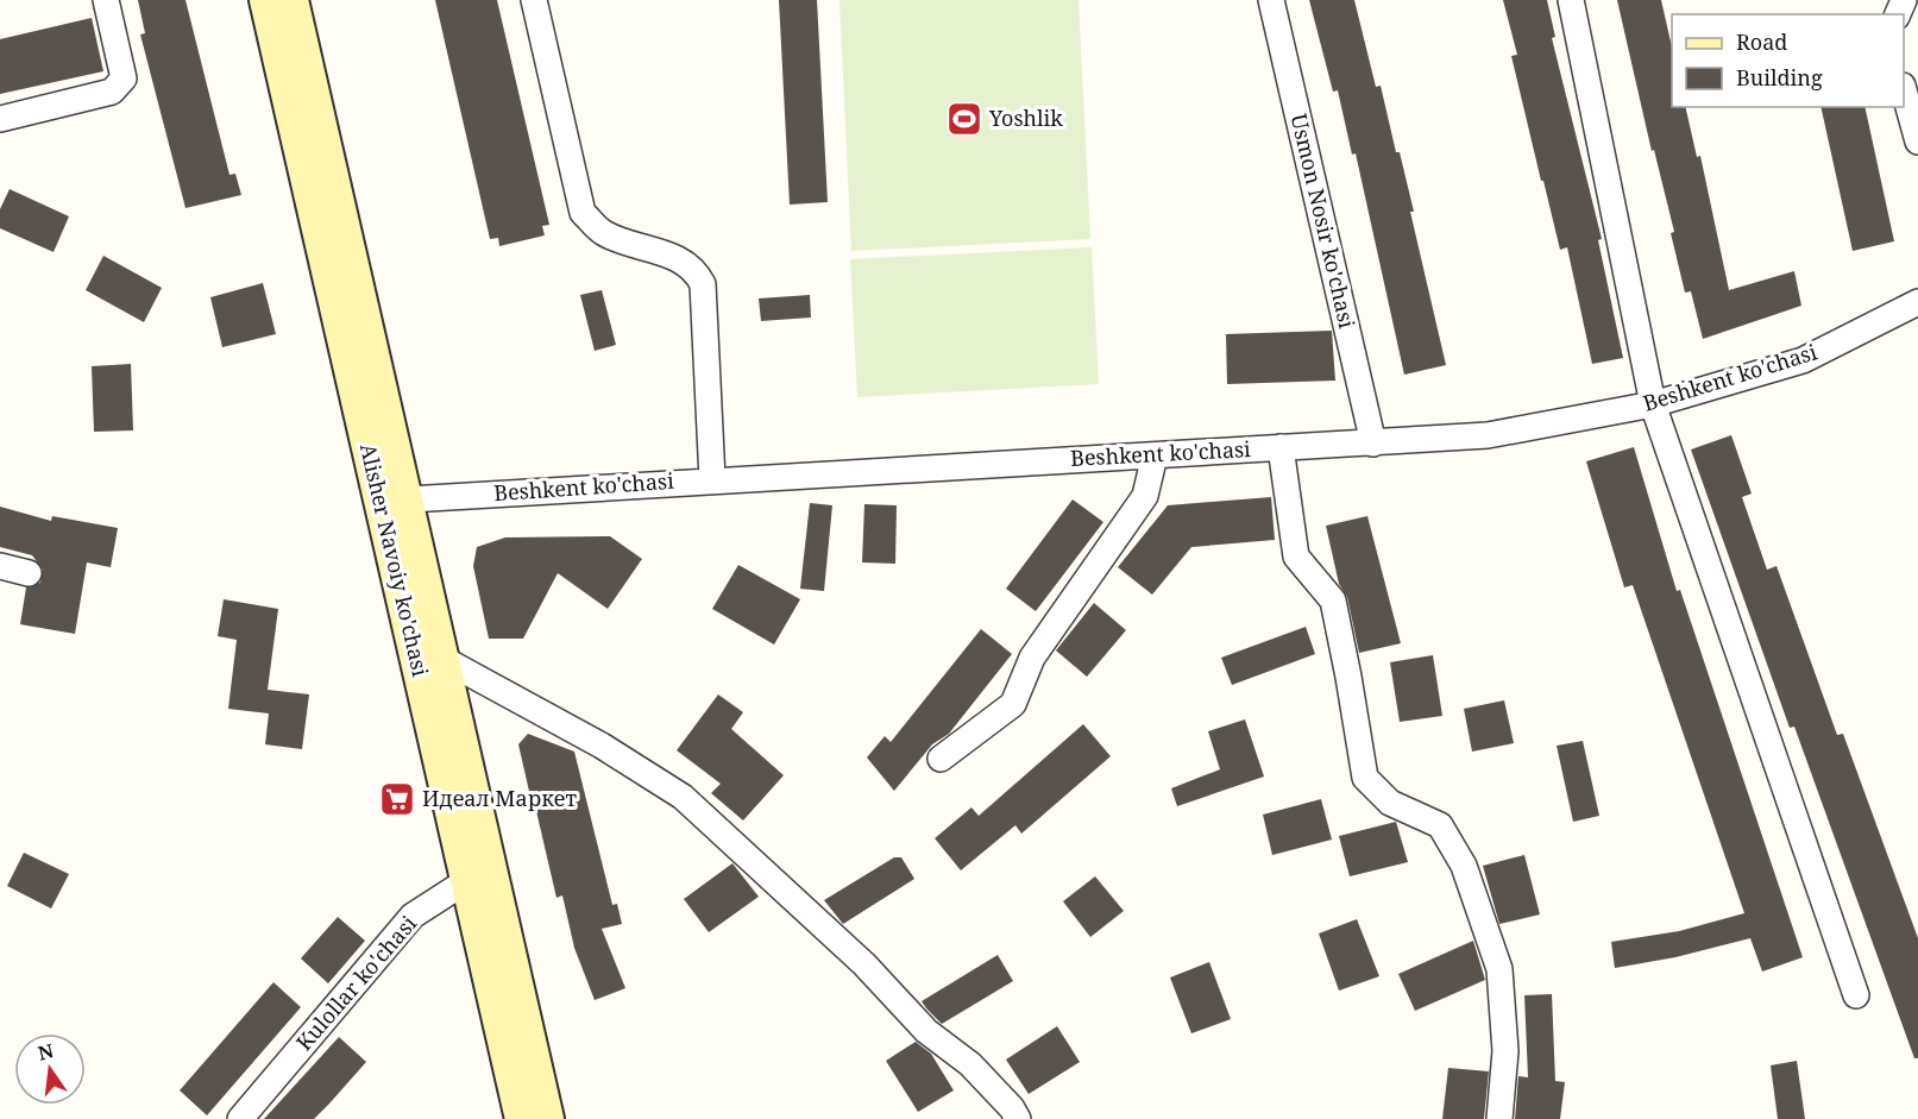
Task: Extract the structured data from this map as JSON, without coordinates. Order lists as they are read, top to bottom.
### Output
{
  "streets": {
    "main road": ["Alisher Navoiy ko'chasi"],
    "street": ["Usmon Nosir ko'chasi", "Beshkent ko'chasi", "Kulollar ko'chasi"]
  },
  "crossings": [
    ["Usmon Nosir ko'chasi", "Beshkent ko'chasi"],
    ["Beshkent ko'chasi", "Alisher Navoiy ko'chasi"],
    ["Alisher Navoiy ko'chasi", "Kulollar ko'chasi"]
  ],
  "places": {
    "sports": ["Yoshlik"],
    "supermarket": ["Идеал Маркет"]
  },
  "legend": ["Road", "Building"],
  "north": "top"
}
